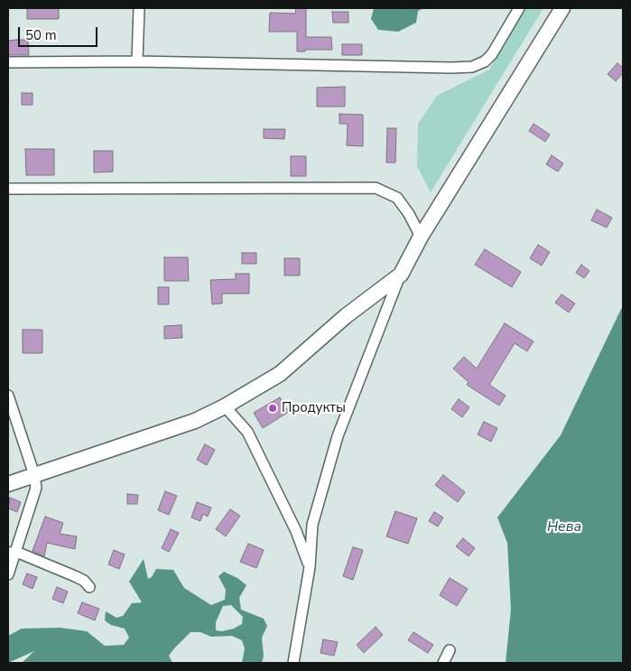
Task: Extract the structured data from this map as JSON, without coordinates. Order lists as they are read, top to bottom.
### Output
{
  "water": ["Нева"],
  "places": ["Продукты"],
  "scale_bar": "50 m"
}
